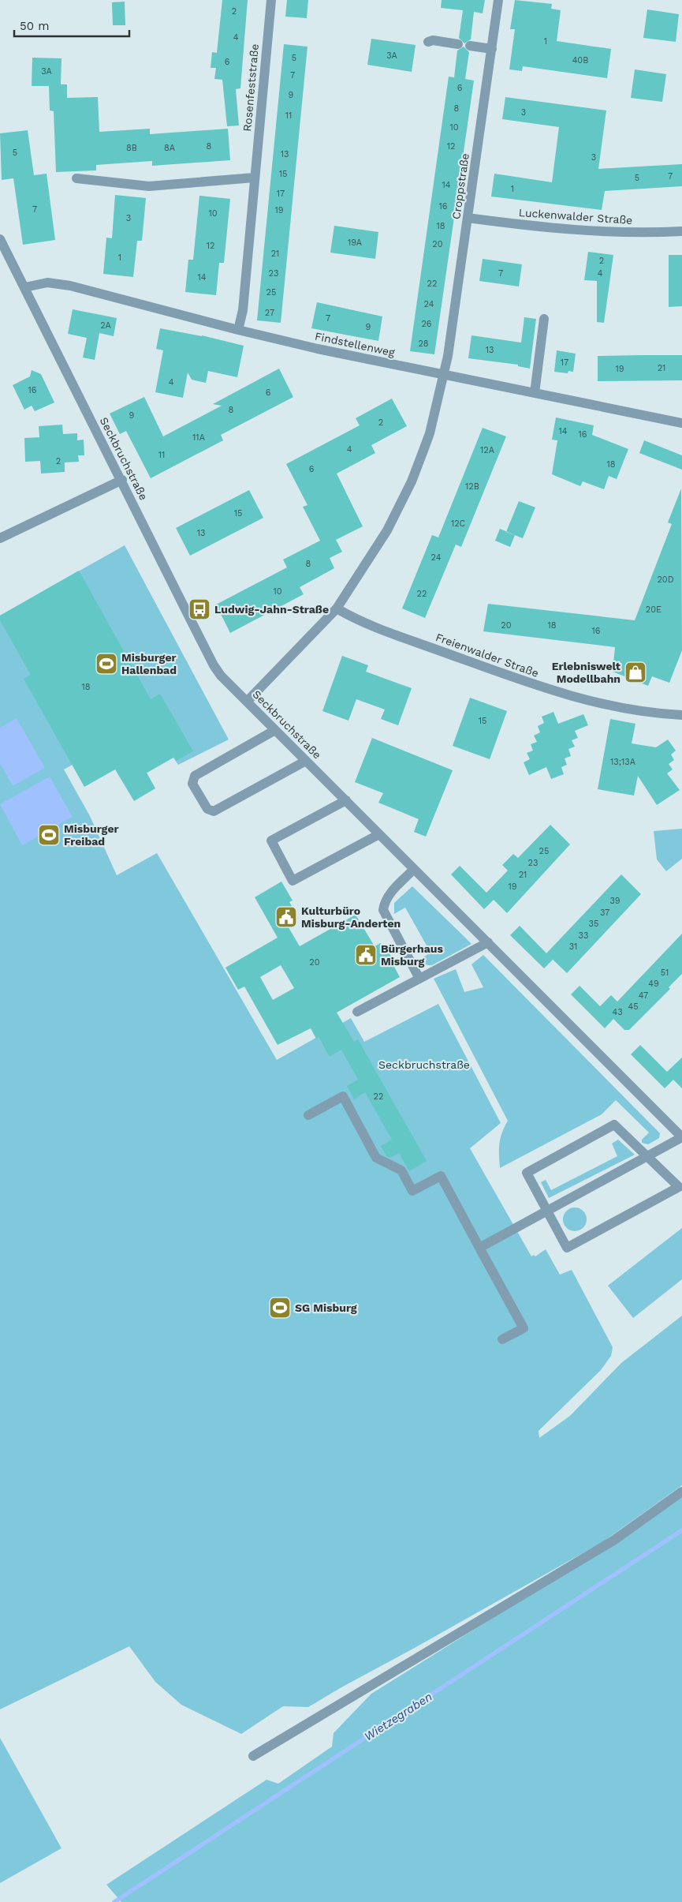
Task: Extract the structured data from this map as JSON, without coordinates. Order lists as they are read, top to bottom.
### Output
{
  "streets": {
    "street": [
      "Rosenfeststraße",
      "Croppstraße",
      "Luckenwalder Straße",
      "Findstellenweg",
      "Seckbruchstraße",
      "Freienwalder Straße"
    ]
  },
  "crossings": [
    ["Rosenfeststraße", "Findstellenweg"],
    ["Croppstraße", "Luckenwalder Straße"],
    ["Croppstraße", "Findstellenweg"],
    ["Croppstraße", "Seckbruchstraße"],
    ["Croppstraße", "Freienwalder Straße"],
    ["Findstellenweg", "Seckbruchstraße"]
  ],
  "water": ["Wietzegraben"],
  "parks": ["Seckbruchstraße"],
  "places": {
    "bus stop": ["Ludwig-Jahn-Straße"],
    "sports": ["Misburger Hallenbad", "Misburger Freibad", "SG Misburg"],
    "shop": ["Erlebniswelt Modellbahn"],
    "public building": ["Kulturbüro Misburg-Anderten", "Bürgerhaus Misburg"]
  },
  "house_numbers": [
    "2",
    "4",
    "1",
    "3A",
    "5",
    "40B",
    "6",
    "3A",
    "7",
    "6",
    "9",
    "8",
    "3",
    "11",
    "10",
    "8",
    "12",
    "8B",
    "8A",
    "5",
    "13",
    "3",
    "15",
    "7",
    "5",
    "14",
    "1",
    "17",
    "16",
    "7",
    "19",
    "10",
    "3",
    "18",
    "19A",
    "20",
    "12",
    "21",
    "1",
    "2",
    "23",
    "7",
    "4",
    "14",
    "22",
    "25",
    "24",
    "27",
    "7",
    "26",
    "2A",
    "9",
    "28",
    "13",
    "17",
    "21",
    "19",
    "4",
    "16",
    "6",
    "8",
    "9",
    "2",
    "14",
    "16",
    "11A",
    "4",
    "12A",
    "11",
    "2",
    "18",
    "6",
    "12B",
    "15",
    "12C",
    "13",
    "24",
    "8",
    "20D",
    "10",
    "22",
    "20E",
    "20",
    "18",
    "16",
    "18",
    "15",
    "13;13A",
    "25",
    "23",
    "21",
    "19",
    "39",
    "37",
    "35",
    "33",
    "31",
    "20",
    "51",
    "49",
    "47",
    "45",
    "43",
    "22"
  ],
  "scale_bar": "50 m"
}
